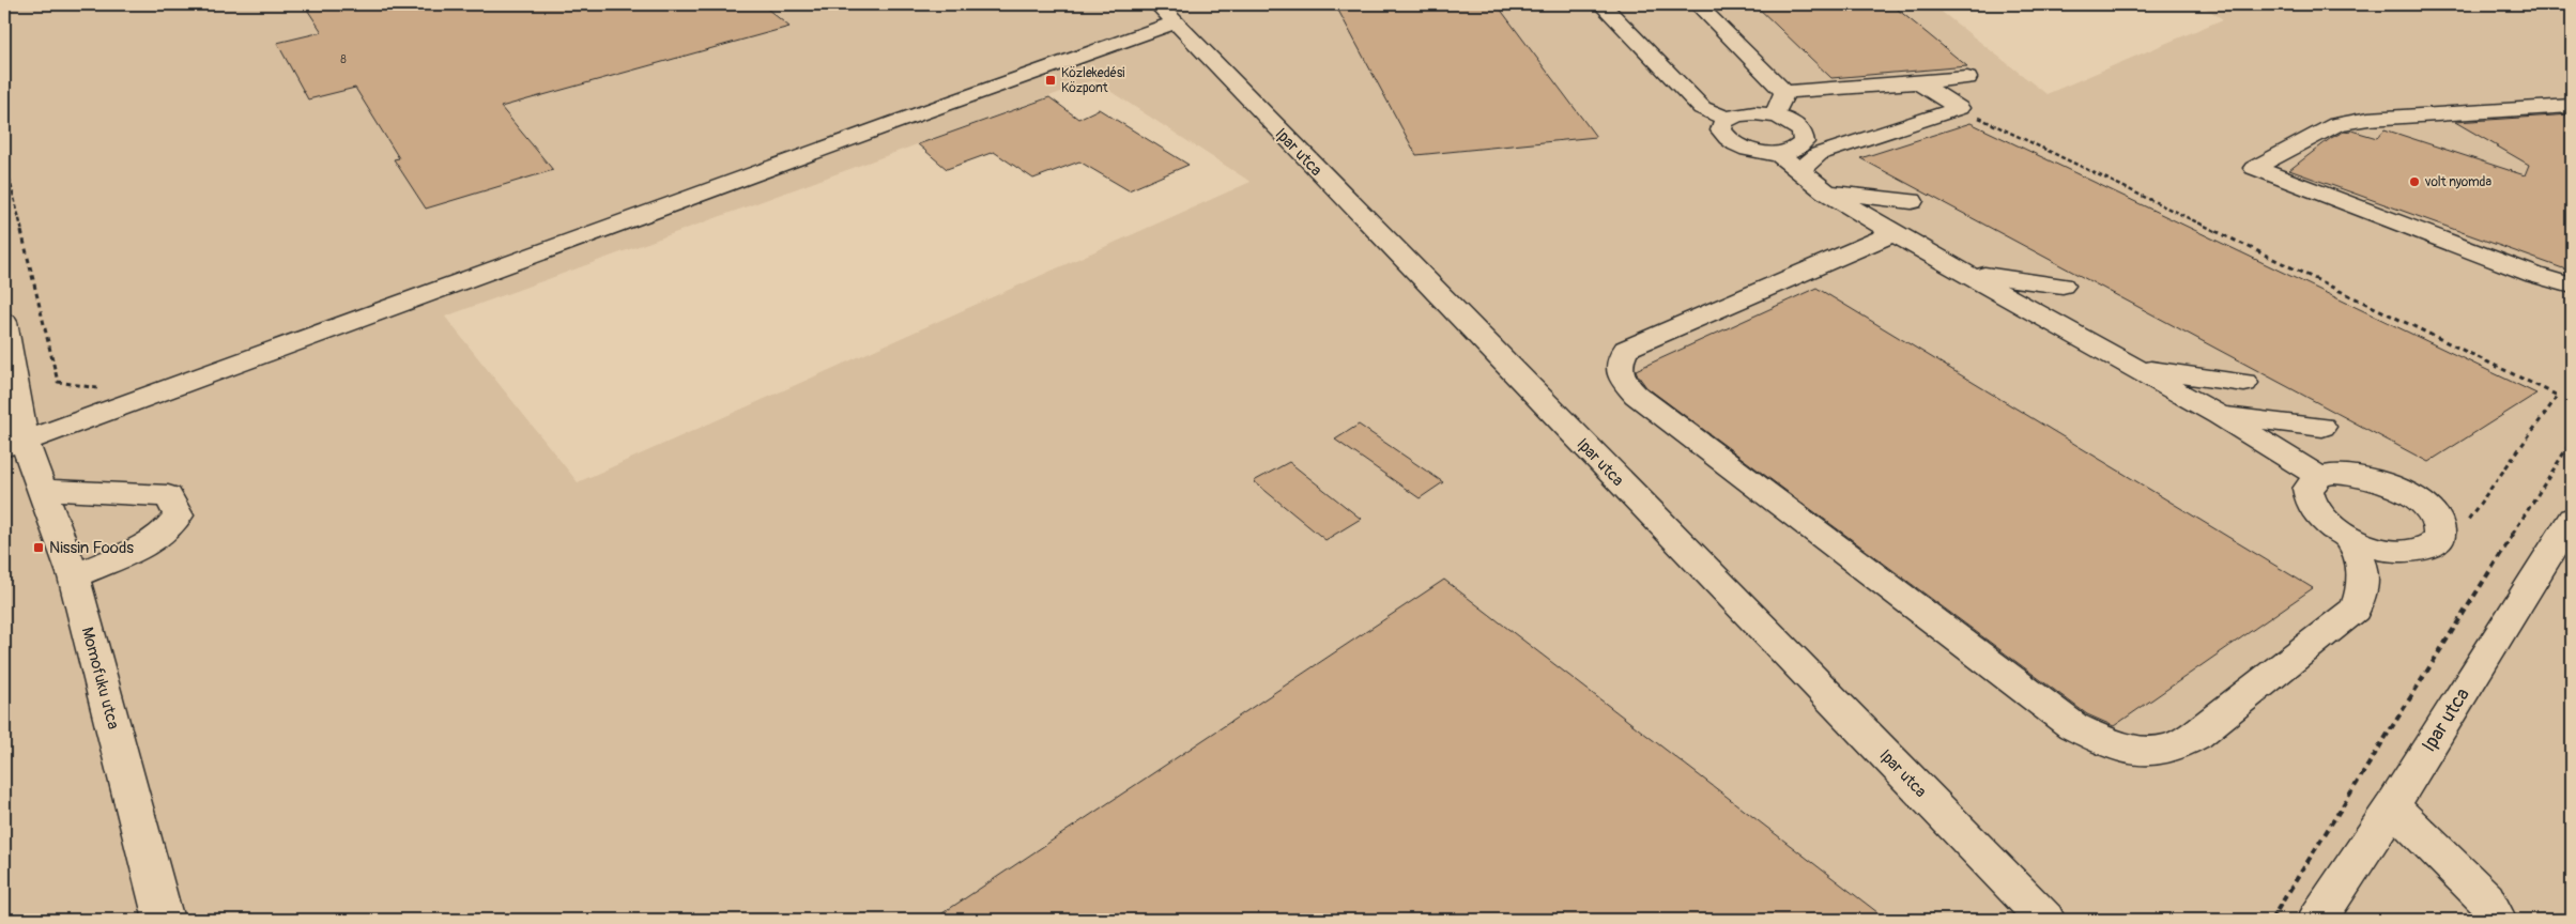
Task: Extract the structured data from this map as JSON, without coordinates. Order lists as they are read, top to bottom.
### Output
{
  "streets": {
    "street": ["Ipar utca", "Momofuku utca"]
  },
  "places": {
    "transit": ["Közlekedési Központ", "Nissin Foods"],
    "other": ["volt nyomda"]
  },
  "house_numbers": ["8"]
}
